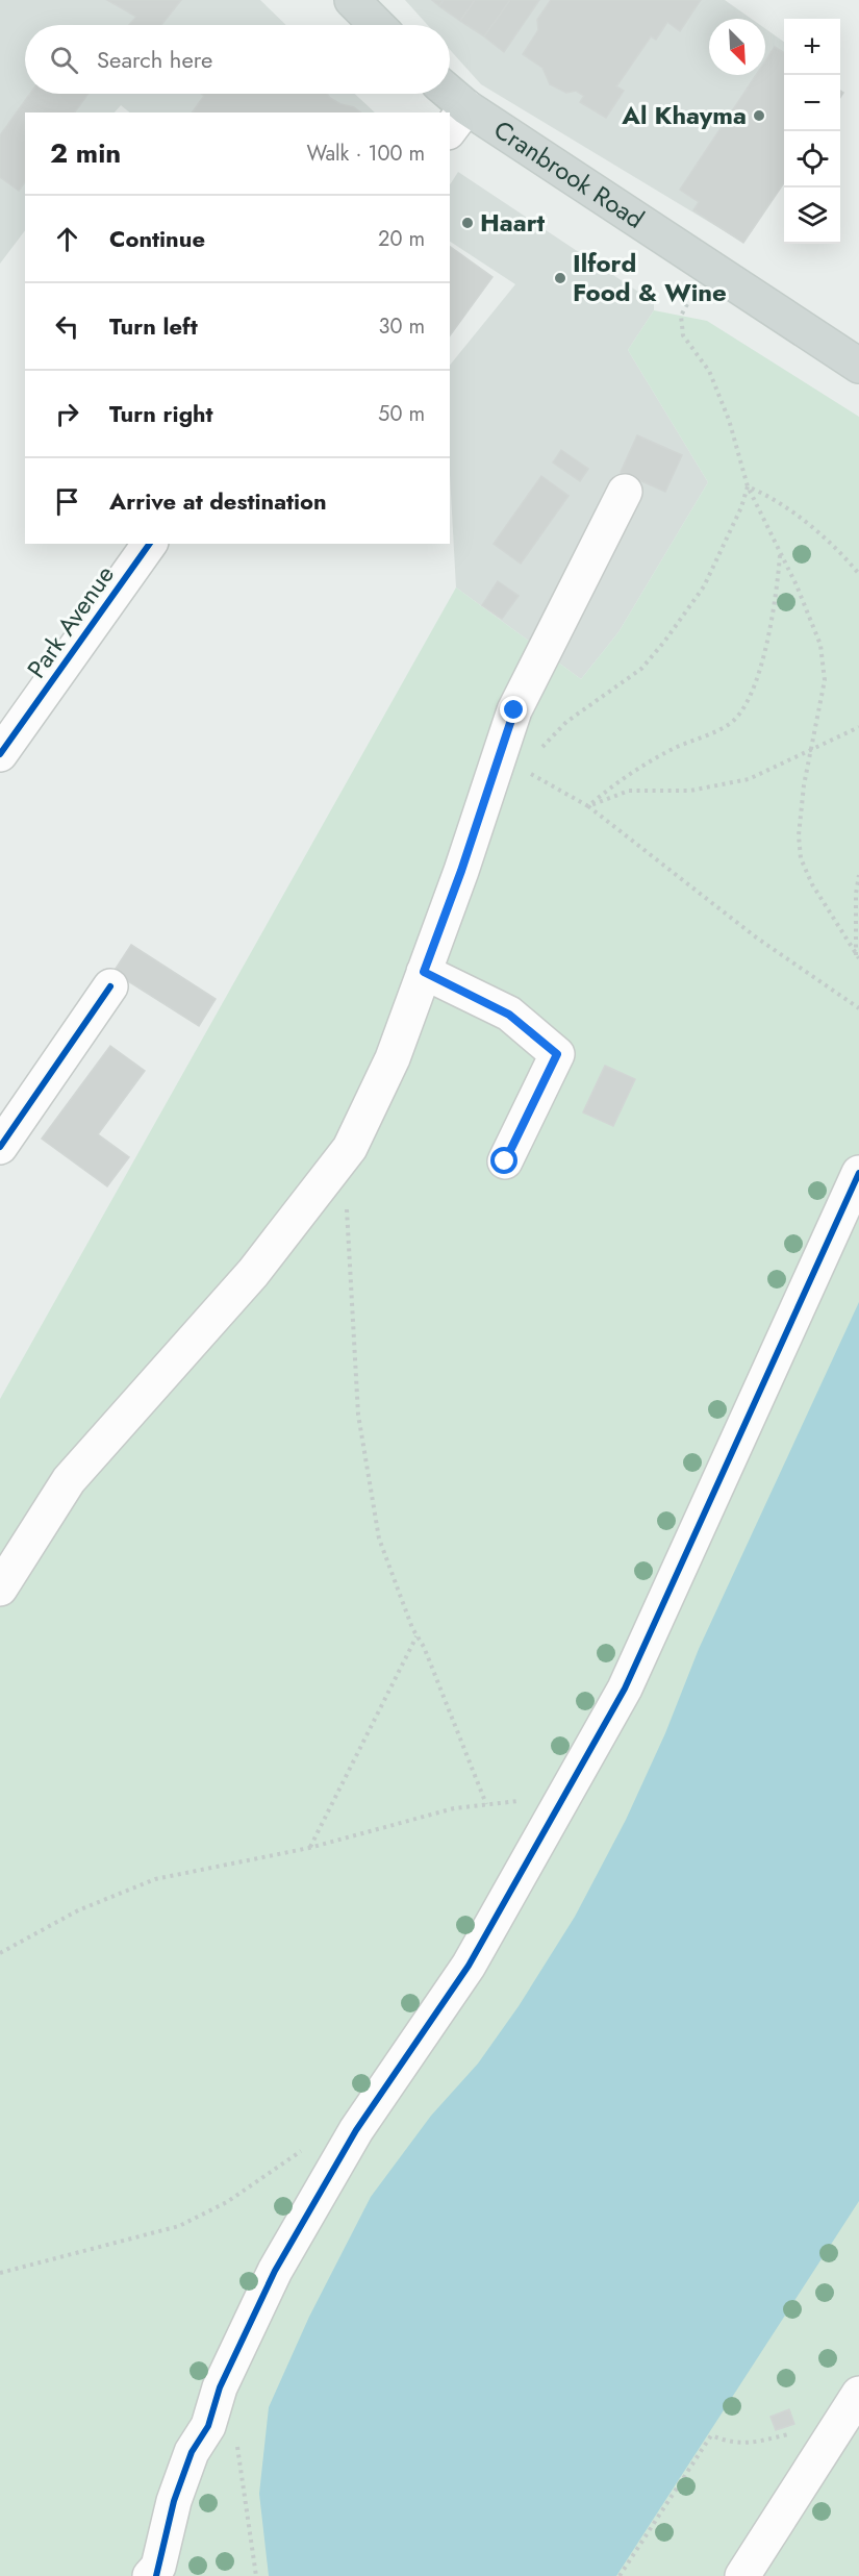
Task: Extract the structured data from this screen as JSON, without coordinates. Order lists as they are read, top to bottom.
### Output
{
  "streets": {
    "main road": ["Cranbrook Road"],
    "street": ["Park Avenue"]
  },
  "places": ["Al Khayma", "Haart", "Ilford Food & Wine"],
  "north": "bottom right",
  "page": {
    "map_buttons": ["+", "−"],
    "search": "Search here",
    "heading": ["2 min", "Walk · 100 m"],
    "list": [
      ["Continue", "20 m"],
      ["Turn left", "30 m"],
      ["Turn right", "50 m"],
      "Arrive at destination"
    ]
  }
}
